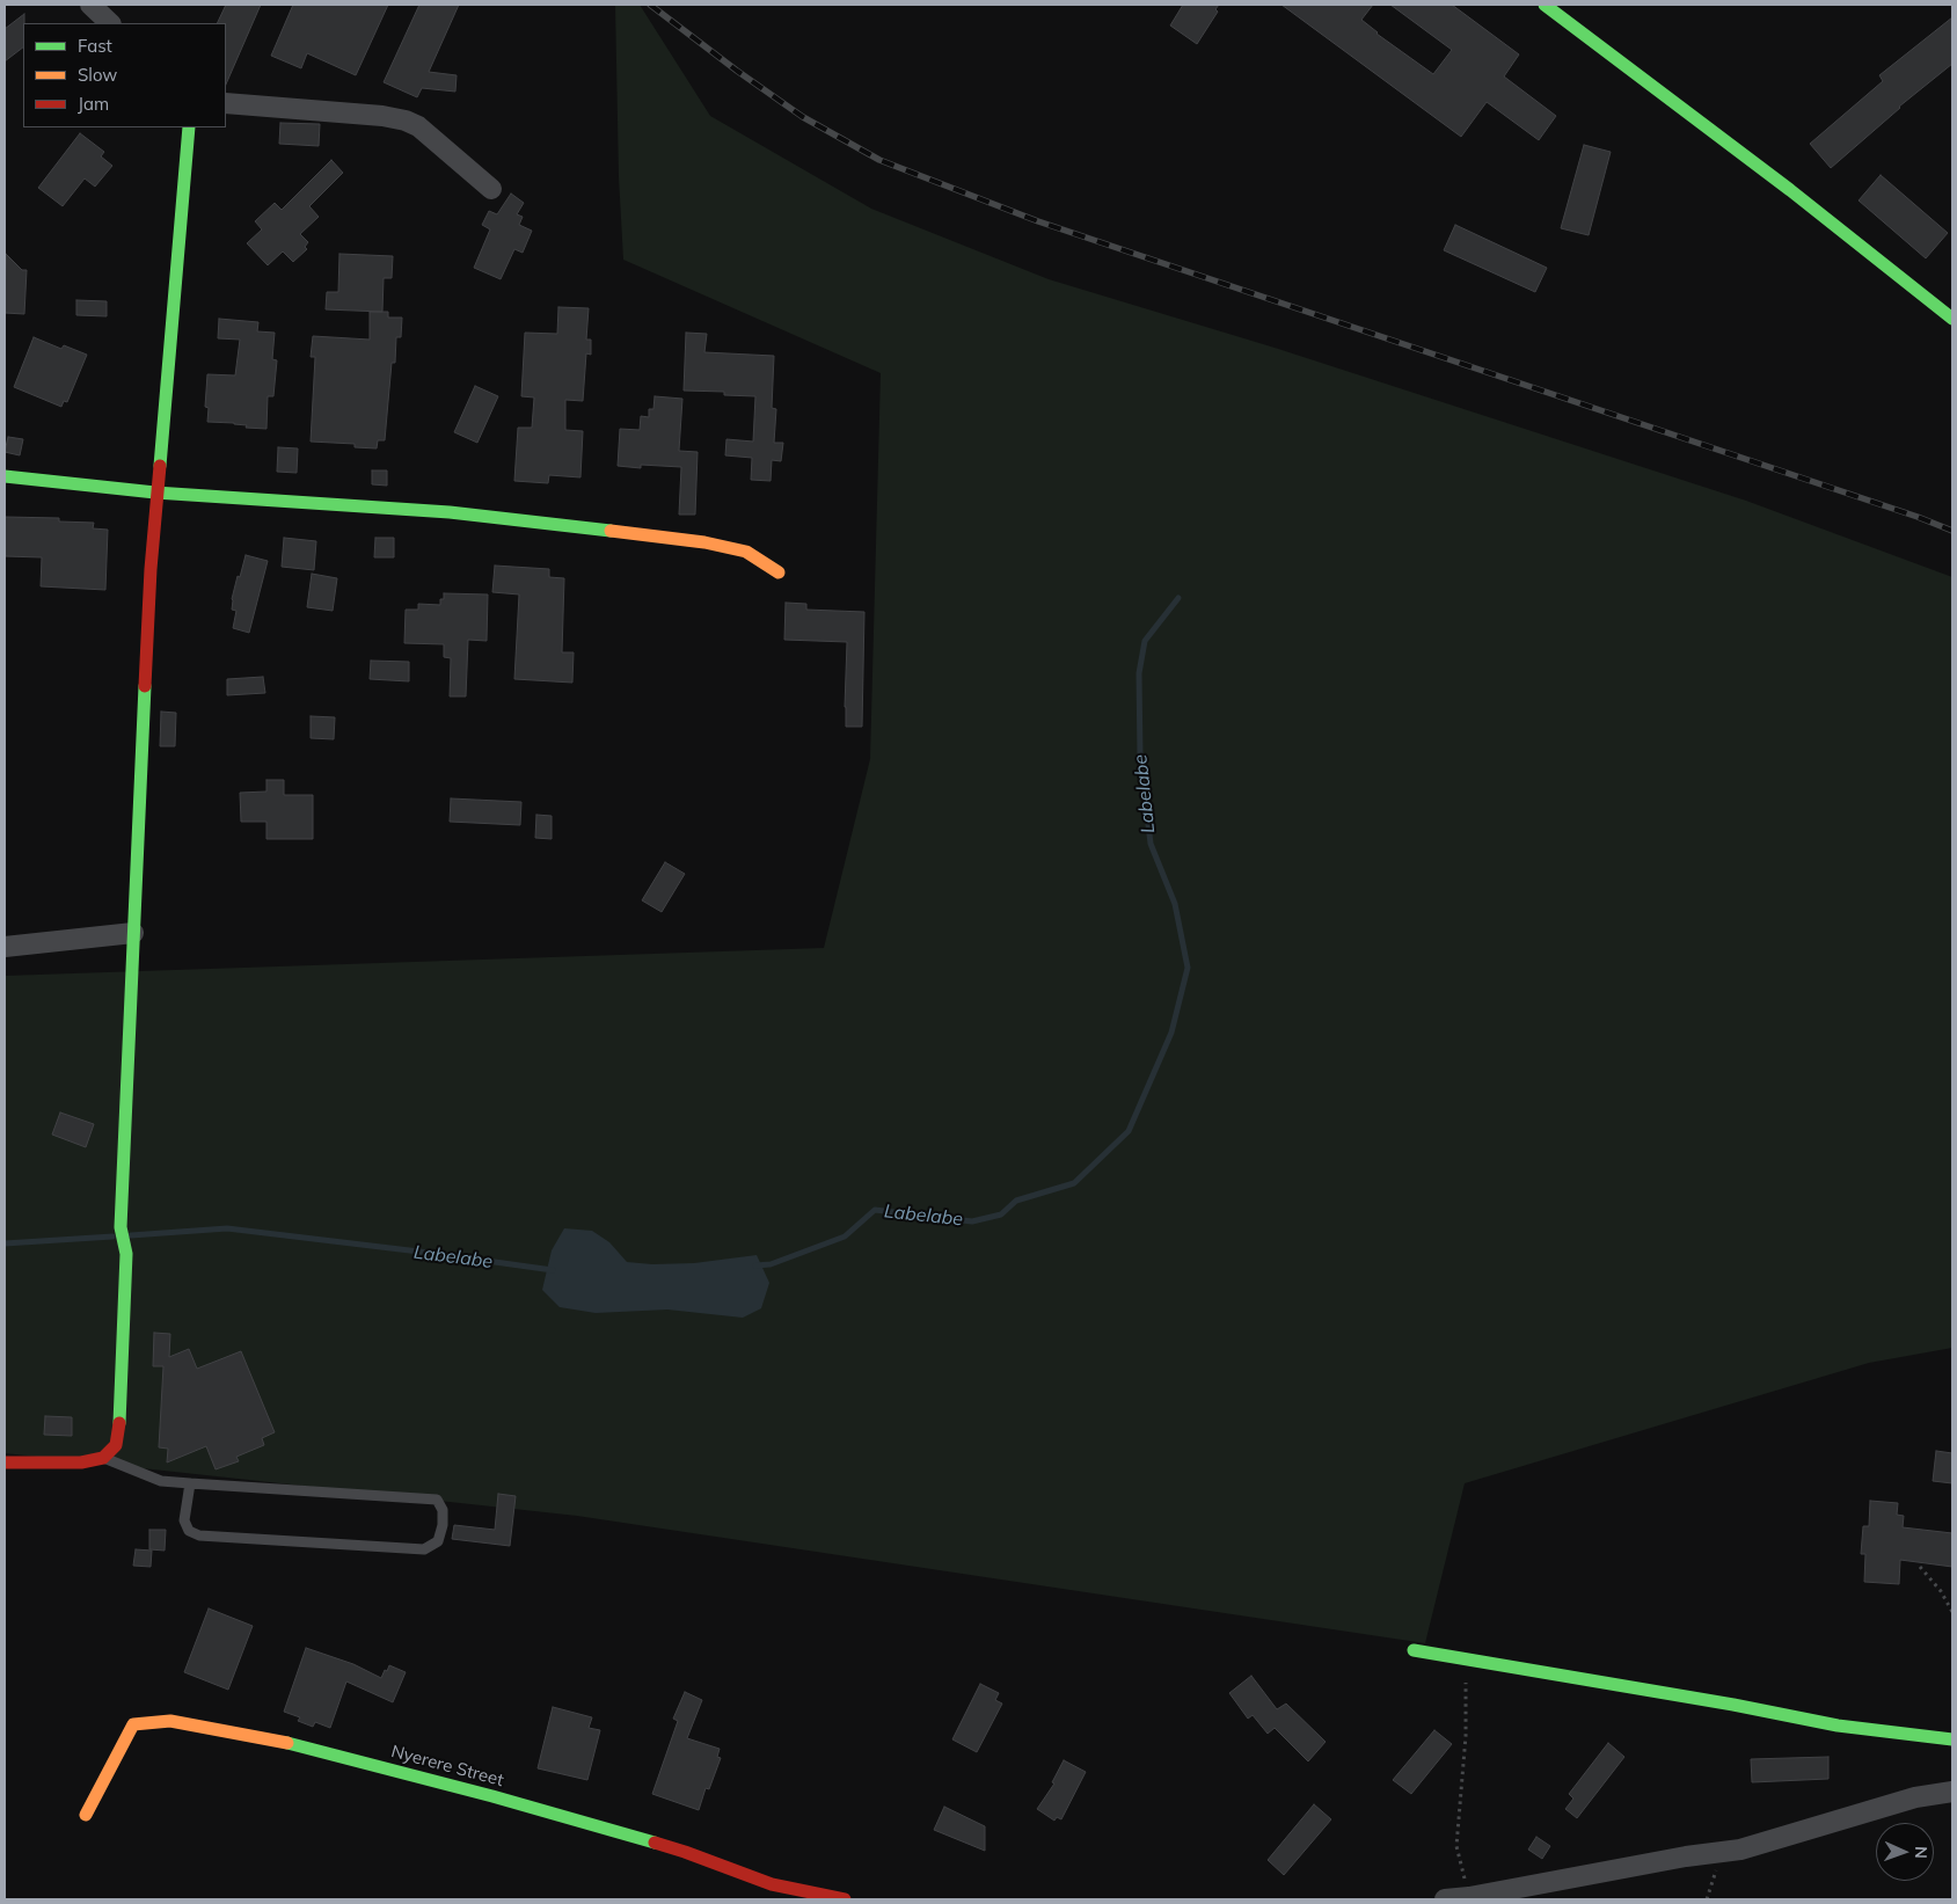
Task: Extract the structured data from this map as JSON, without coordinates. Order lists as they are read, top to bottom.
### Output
{
  "streets": {
    "street": ["Nyerere Street"]
  },
  "water": ["Labelabe"],
  "legend": ["Fast", "Slow", "Jam"],
  "north": "right"
}
